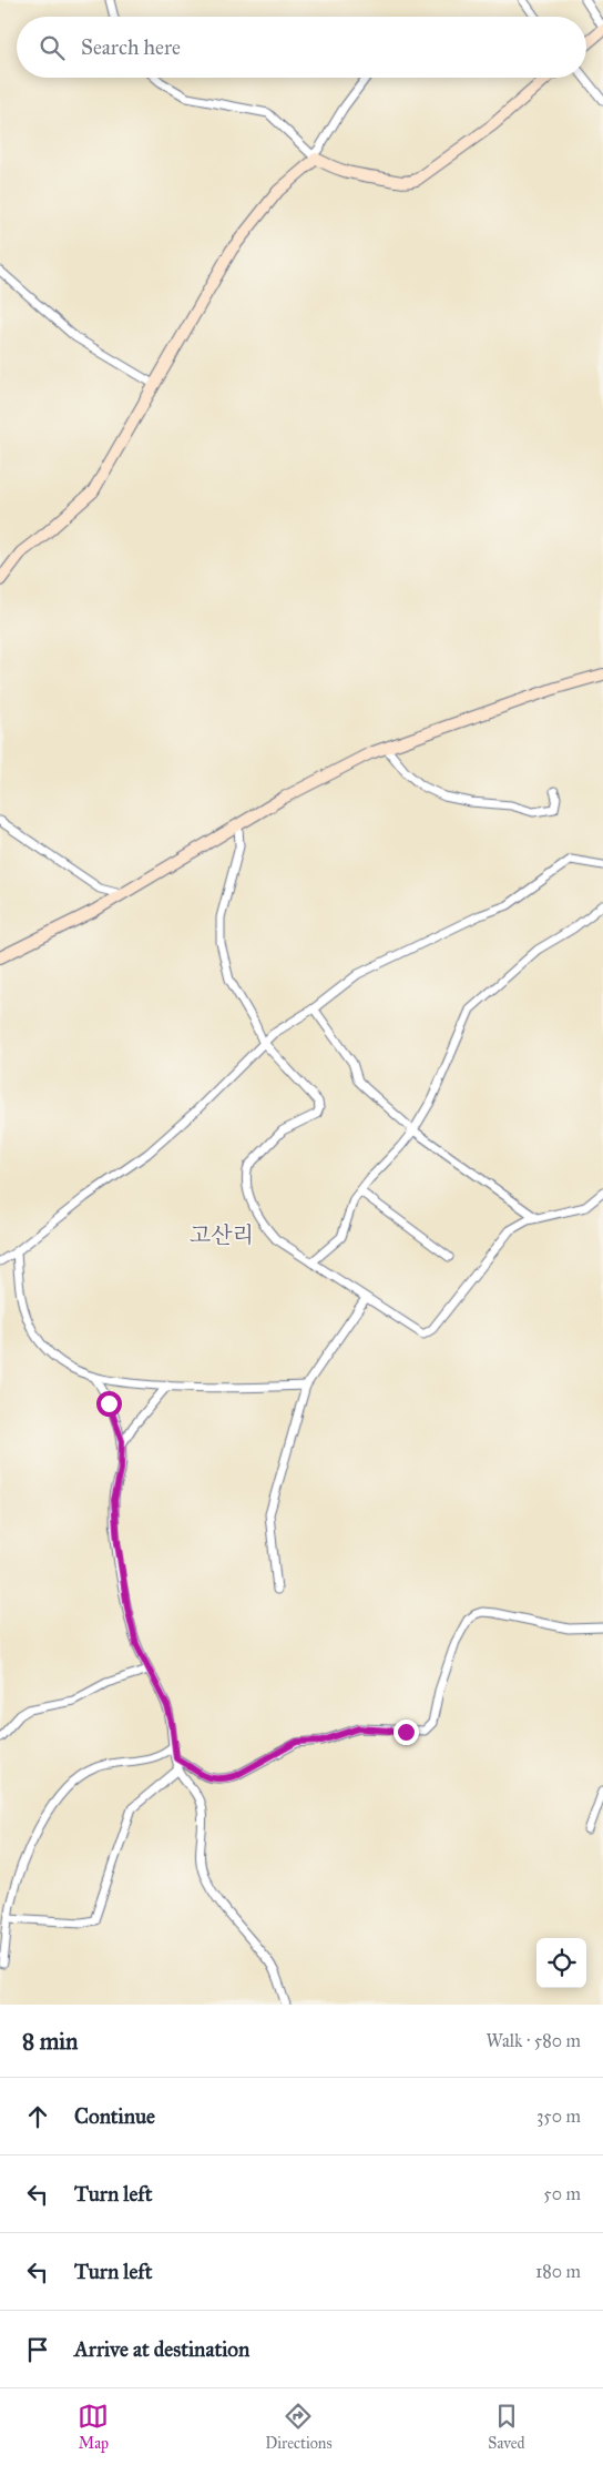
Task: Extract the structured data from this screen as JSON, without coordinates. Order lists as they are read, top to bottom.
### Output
{
  "districts": ["고산리"],
  "page": {
    "search": "Search here",
    "heading": ["8 min", "Walk · 580 m"],
    "list": [
      ["Continue", "350 m"],
      ["Turn left", "50 m"],
      ["Turn left", "180 m"],
      "Arrive at destination"
    ],
    "nav": ["Map", "Directions", "Saved"]
  }
}
